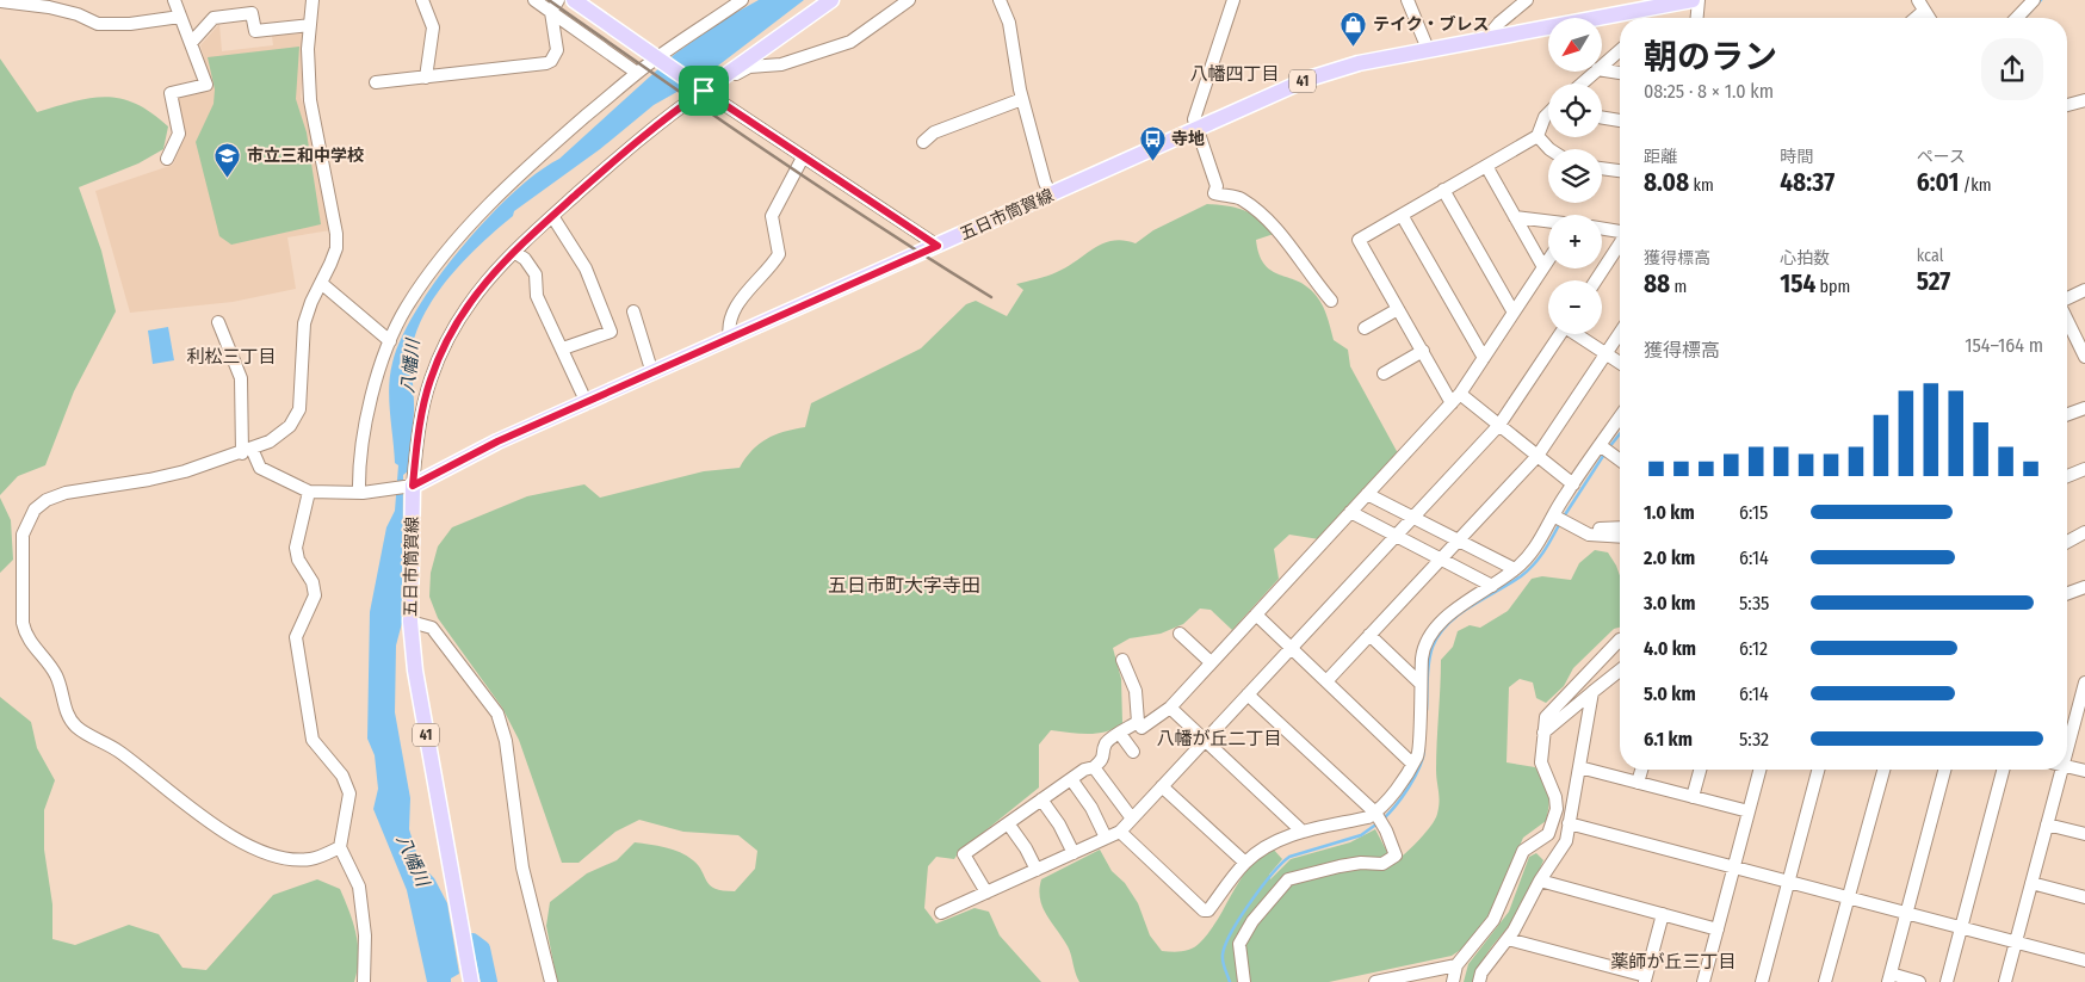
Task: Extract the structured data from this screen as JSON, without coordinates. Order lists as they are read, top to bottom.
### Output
{
  "streets": {
    "main road": ["41", "五日市筒賀線"]
  },
  "districts": [
    "八幡四丁目",
    "利松三丁目",
    "五日市町大字寺田",
    "八幡が丘二丁目",
    "薬師が丘三丁目"
  ],
  "water": ["八幡川"],
  "places": {
    "shop": ["テイク・ブレス"],
    "bus stop": ["寺地"],
    "school or university": ["市立三和中学校"]
  },
  "north": "bottom left",
  "page": {
    "map_buttons": ["+", "−"],
    "heading": ["朝のラン", "08:25 · 8 × 1.0 km"],
    "stats": [
      ["距離", "8.08 km"],
      ["時間", "48:37"],
      ["ペース", "6:01 /km"],
      ["獲得標高", "88 m"],
      ["心拍数", "154 bpm"],
      ["kcal", "527"]
    ],
    "chart": ["獲得標高", "154–164 m"],
    "list": [
      {
        "name": "1.0 km",
        "note": "6:15"
      },
      {
        "name": "2.0 km",
        "note": "6:14"
      },
      {
        "name": "3.0 km",
        "note": "5:35"
      },
      {
        "name": "4.0 km",
        "note": "6:12"
      },
      {
        "name": "5.0 km",
        "note": "6:14"
      },
      {
        "name": "6.1 km",
        "note": "5:32"
      }
    ]
  }
}
